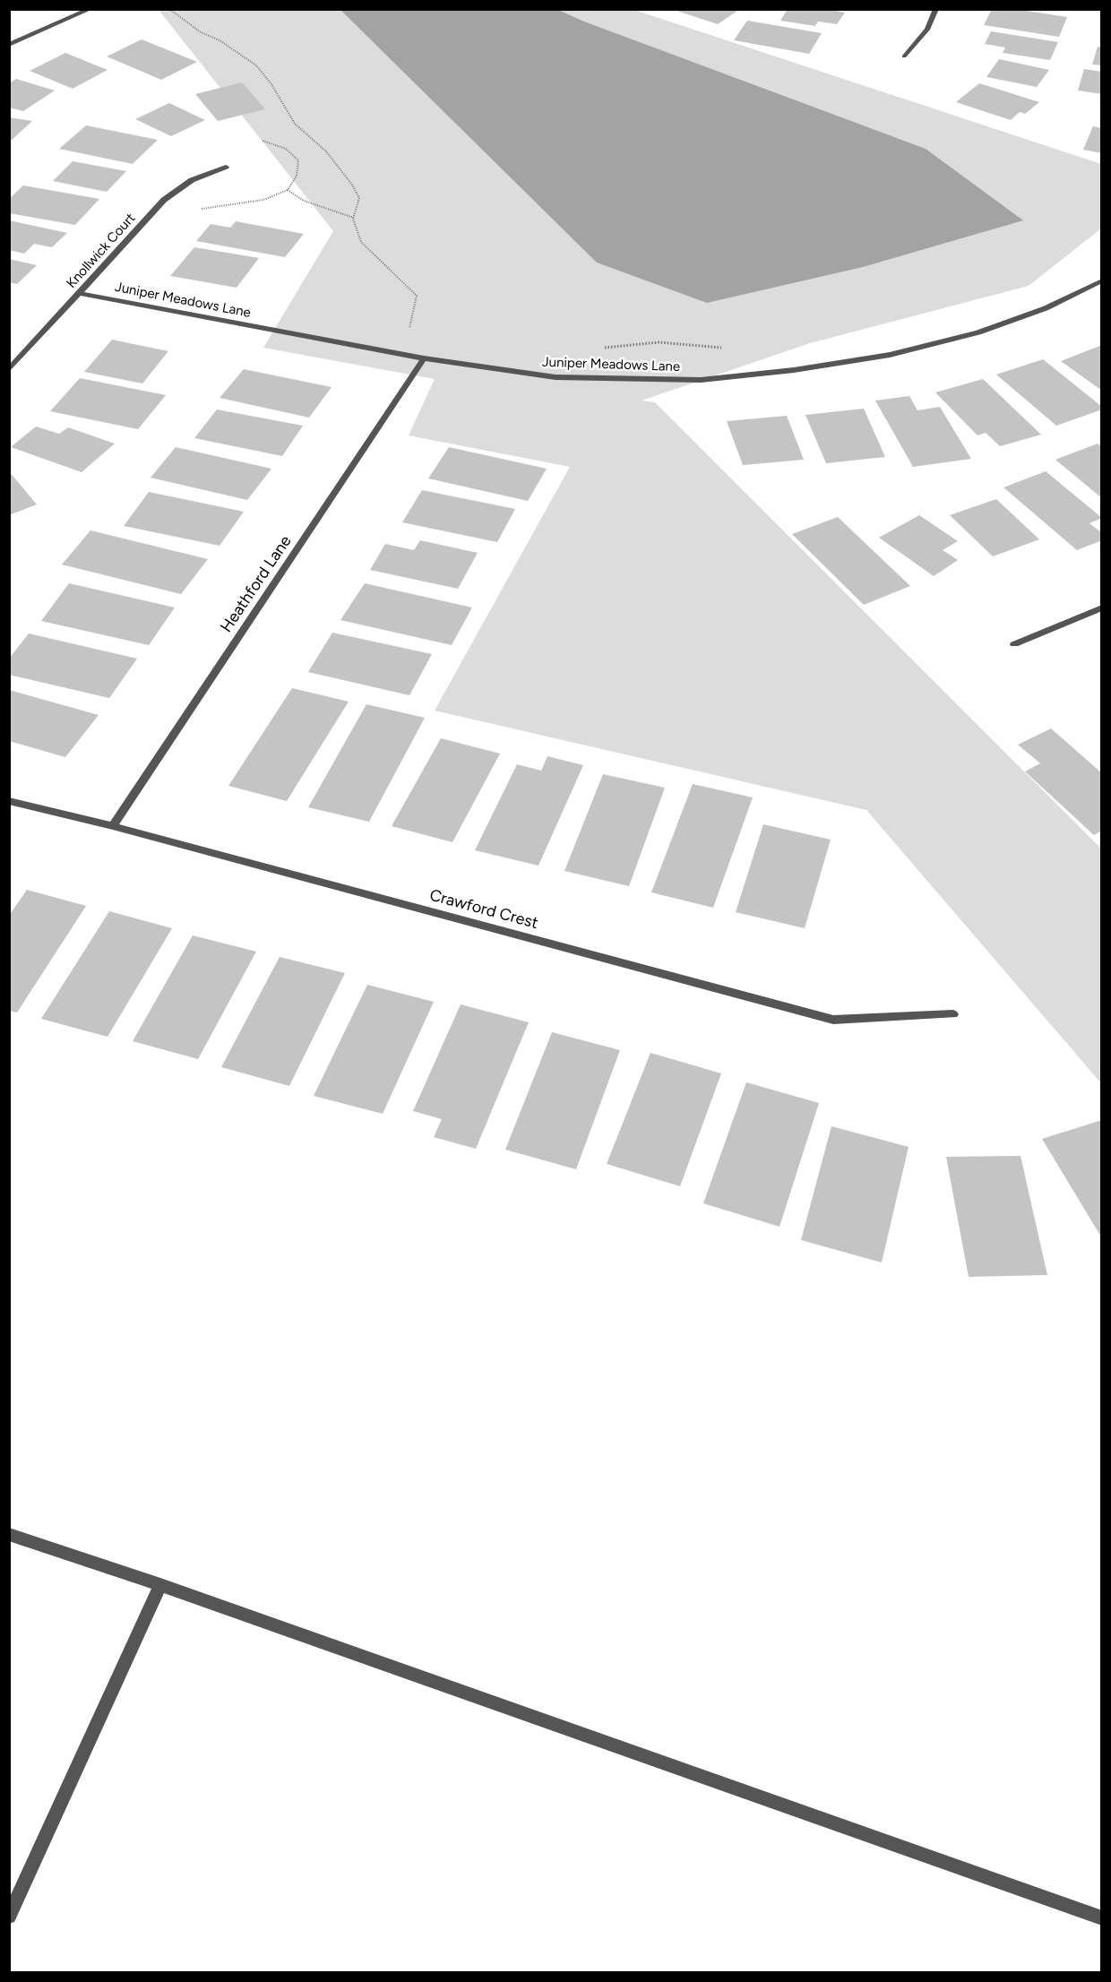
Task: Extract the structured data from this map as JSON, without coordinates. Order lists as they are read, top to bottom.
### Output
{
  "streets": {
    "street": [
      "Knollwick Court",
      "Juniper Meadows Lane",
      "Heathford Lane",
      "Crawford Crest"
    ]
  },
  "crossings": [
    ["Knollwick Court", "Juniper Meadows Lane"],
    ["Juniper Meadows Lane", "Heathford Lane"],
    ["Heathford Lane", "Crawford Crest"]
  ]
}
